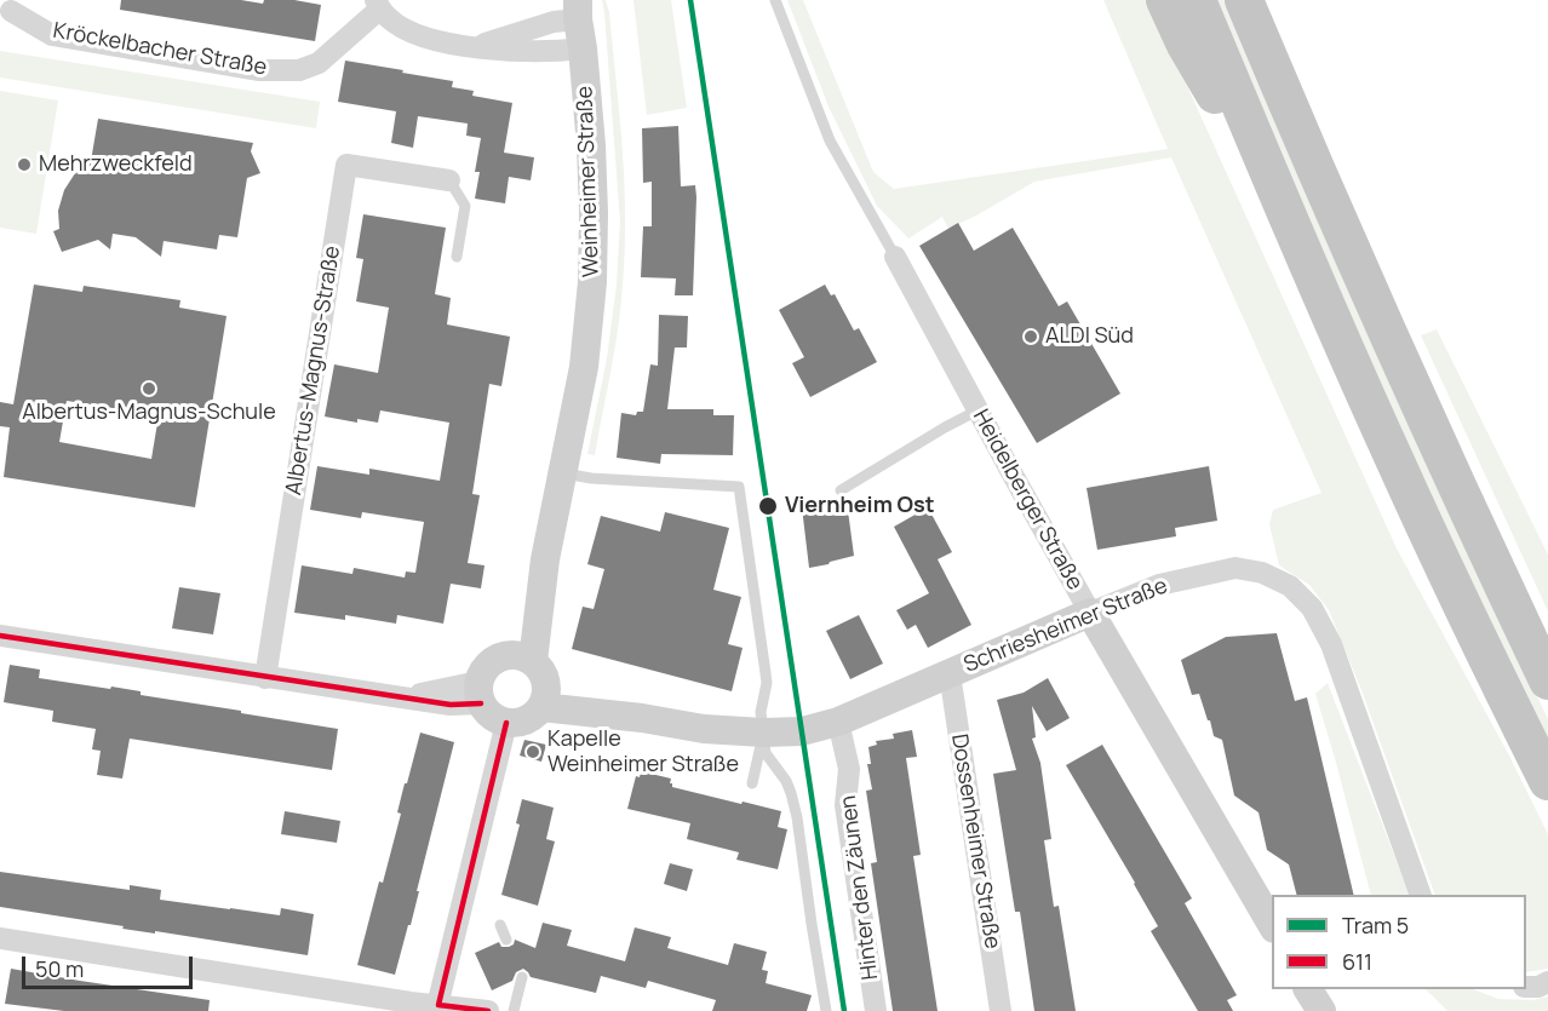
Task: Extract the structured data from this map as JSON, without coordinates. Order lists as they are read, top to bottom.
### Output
{
  "streets": {
    "street": [
      "Kröckelbacher Straße",
      "Weinheimer Straße",
      "Albertus-Magnus-Straße",
      "Heidelberger Straße",
      "Schriesheimer Straße",
      "Dossenheimer Straße",
      "Hinter den Zäunen"
    ]
  },
  "crossings": [
    ["Weinheimer Straße", "Schriesheimer Straße"],
    ["Heidelberger Straße", "Schriesheimer Straße"],
    ["Schriesheimer Straße", "Dossenheimer Straße"],
    ["Schriesheimer Straße", "Hinter den Zäunen"]
  ],
  "places": [
    "Mehrzweckfeld",
    "ALDI Süd",
    "Albertus-Magnus-Schule",
    "Viernheim Ost",
    "Kapelle Weinheimer Straße"
  ],
  "lines": ["tram line 5", "transit line 611"],
  "legend": ["Tram 5", "611"],
  "scale_bar": "50 m"
}
